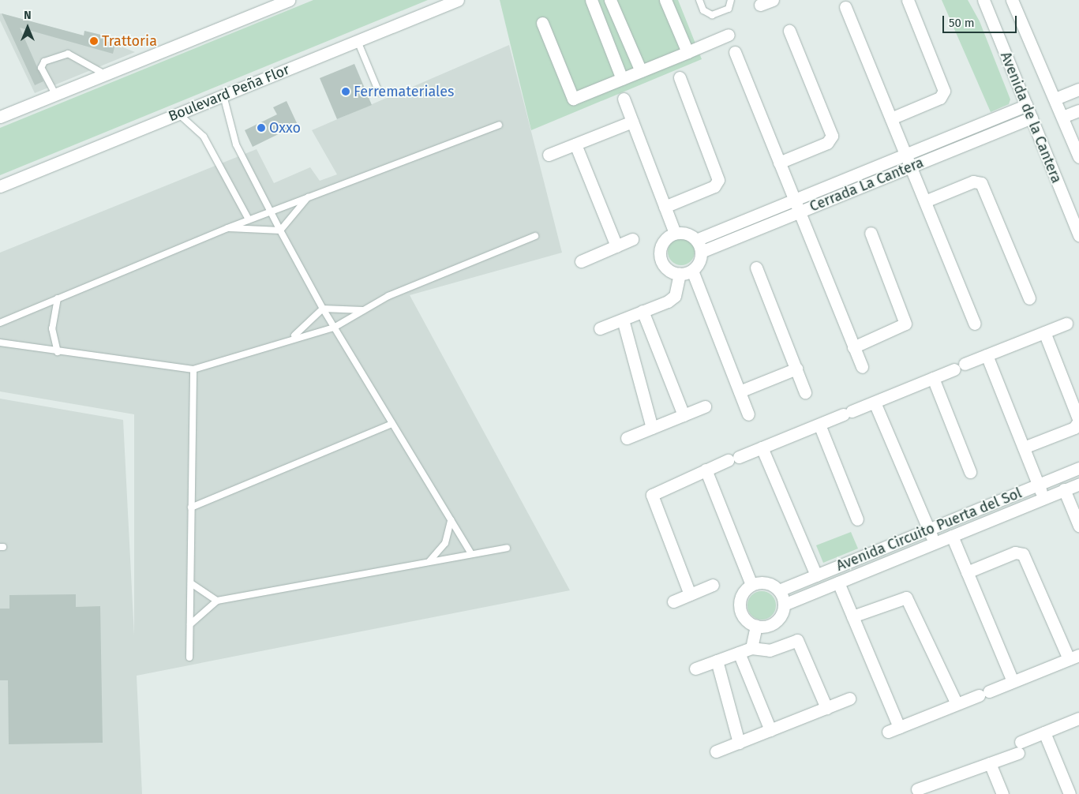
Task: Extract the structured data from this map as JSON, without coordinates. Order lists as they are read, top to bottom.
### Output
{
  "streets": {
    "street": [
      "Boulevard Peña Flor",
      "Avenida de la Cantera",
      "Cerrada La Cantera",
      "Avenida Circuito Puerta del Sol"
    ]
  },
  "crossings": [
    ["Avenida de la Cantera", "Cerrada La Cantera"]
  ],
  "places": ["Trattoria", "Ferremateriales", "Oxxo"],
  "scale_bar": "50 m",
  "north": "top"
}
